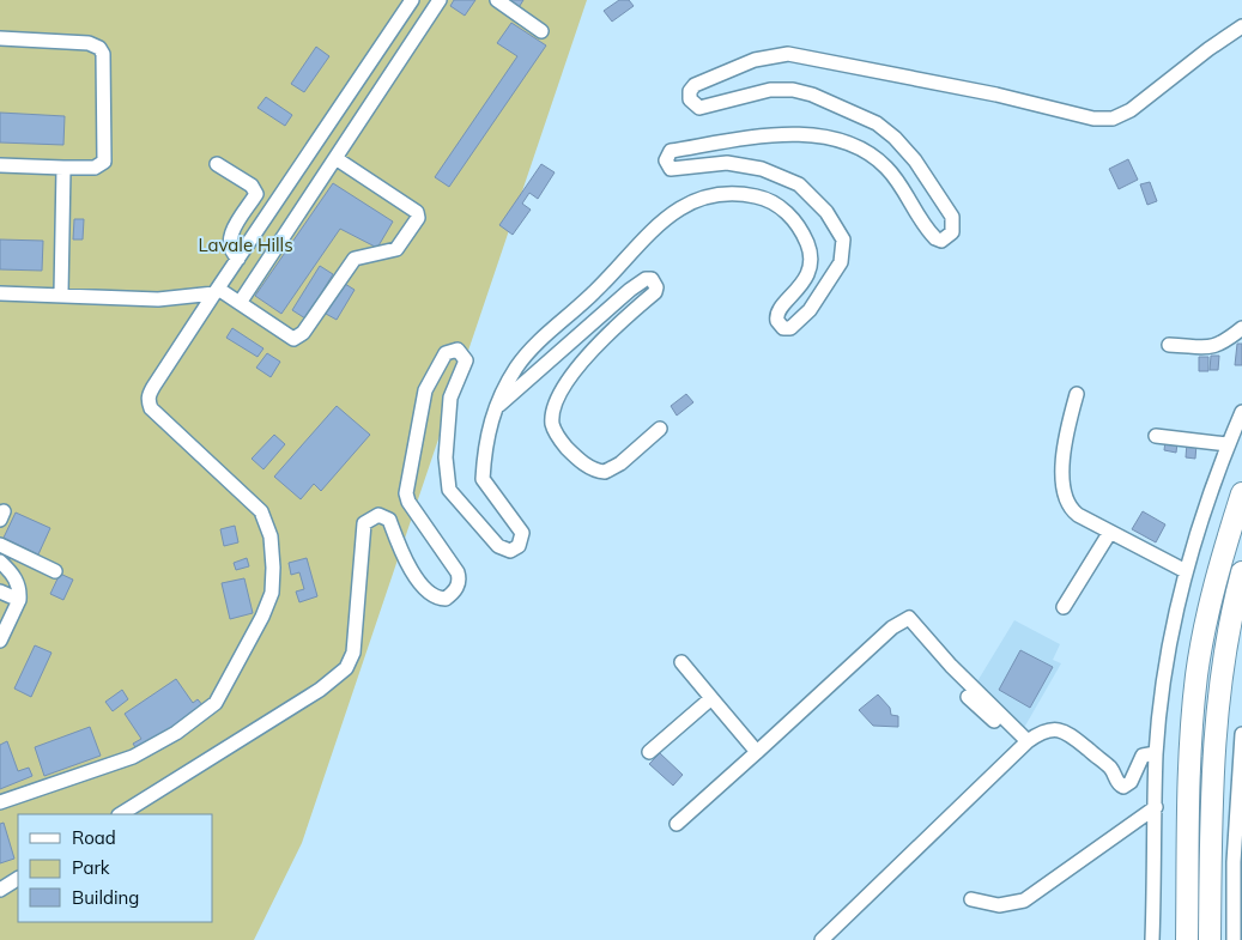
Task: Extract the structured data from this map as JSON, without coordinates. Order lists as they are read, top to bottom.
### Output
{
  "parks": ["Lavale Hills"],
  "legend": ["Road", "Park", "Building"]
}
